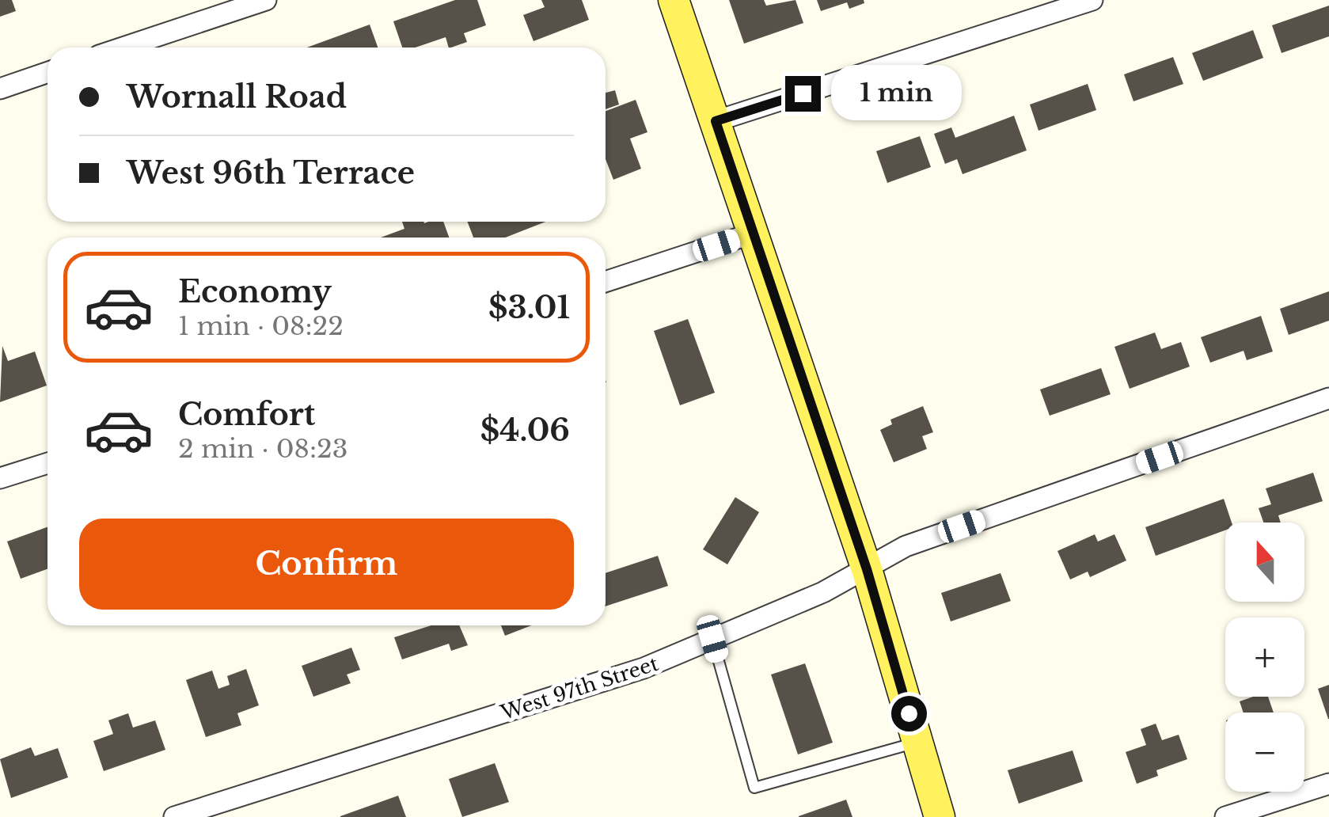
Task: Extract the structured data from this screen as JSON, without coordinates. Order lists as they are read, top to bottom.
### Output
{
  "streets": {
    "street": ["West 97th Street"]
  },
  "north": "top",
  "page": {
    "banner": ["Wornall Road", "West 96th Terrace"],
    "bubble": "1 min",
    "list": [
      {
        "name": "Economy",
        "note": "1 min · 08:22",
        "value": "$3.01"
      },
      {
        "name": "Comfort",
        "note": "2 min · 08:23",
        "value": "$4.06"
      }
    ],
    "buttons": "Confirm",
    "map_buttons": ["+", "−"]
  }
}
